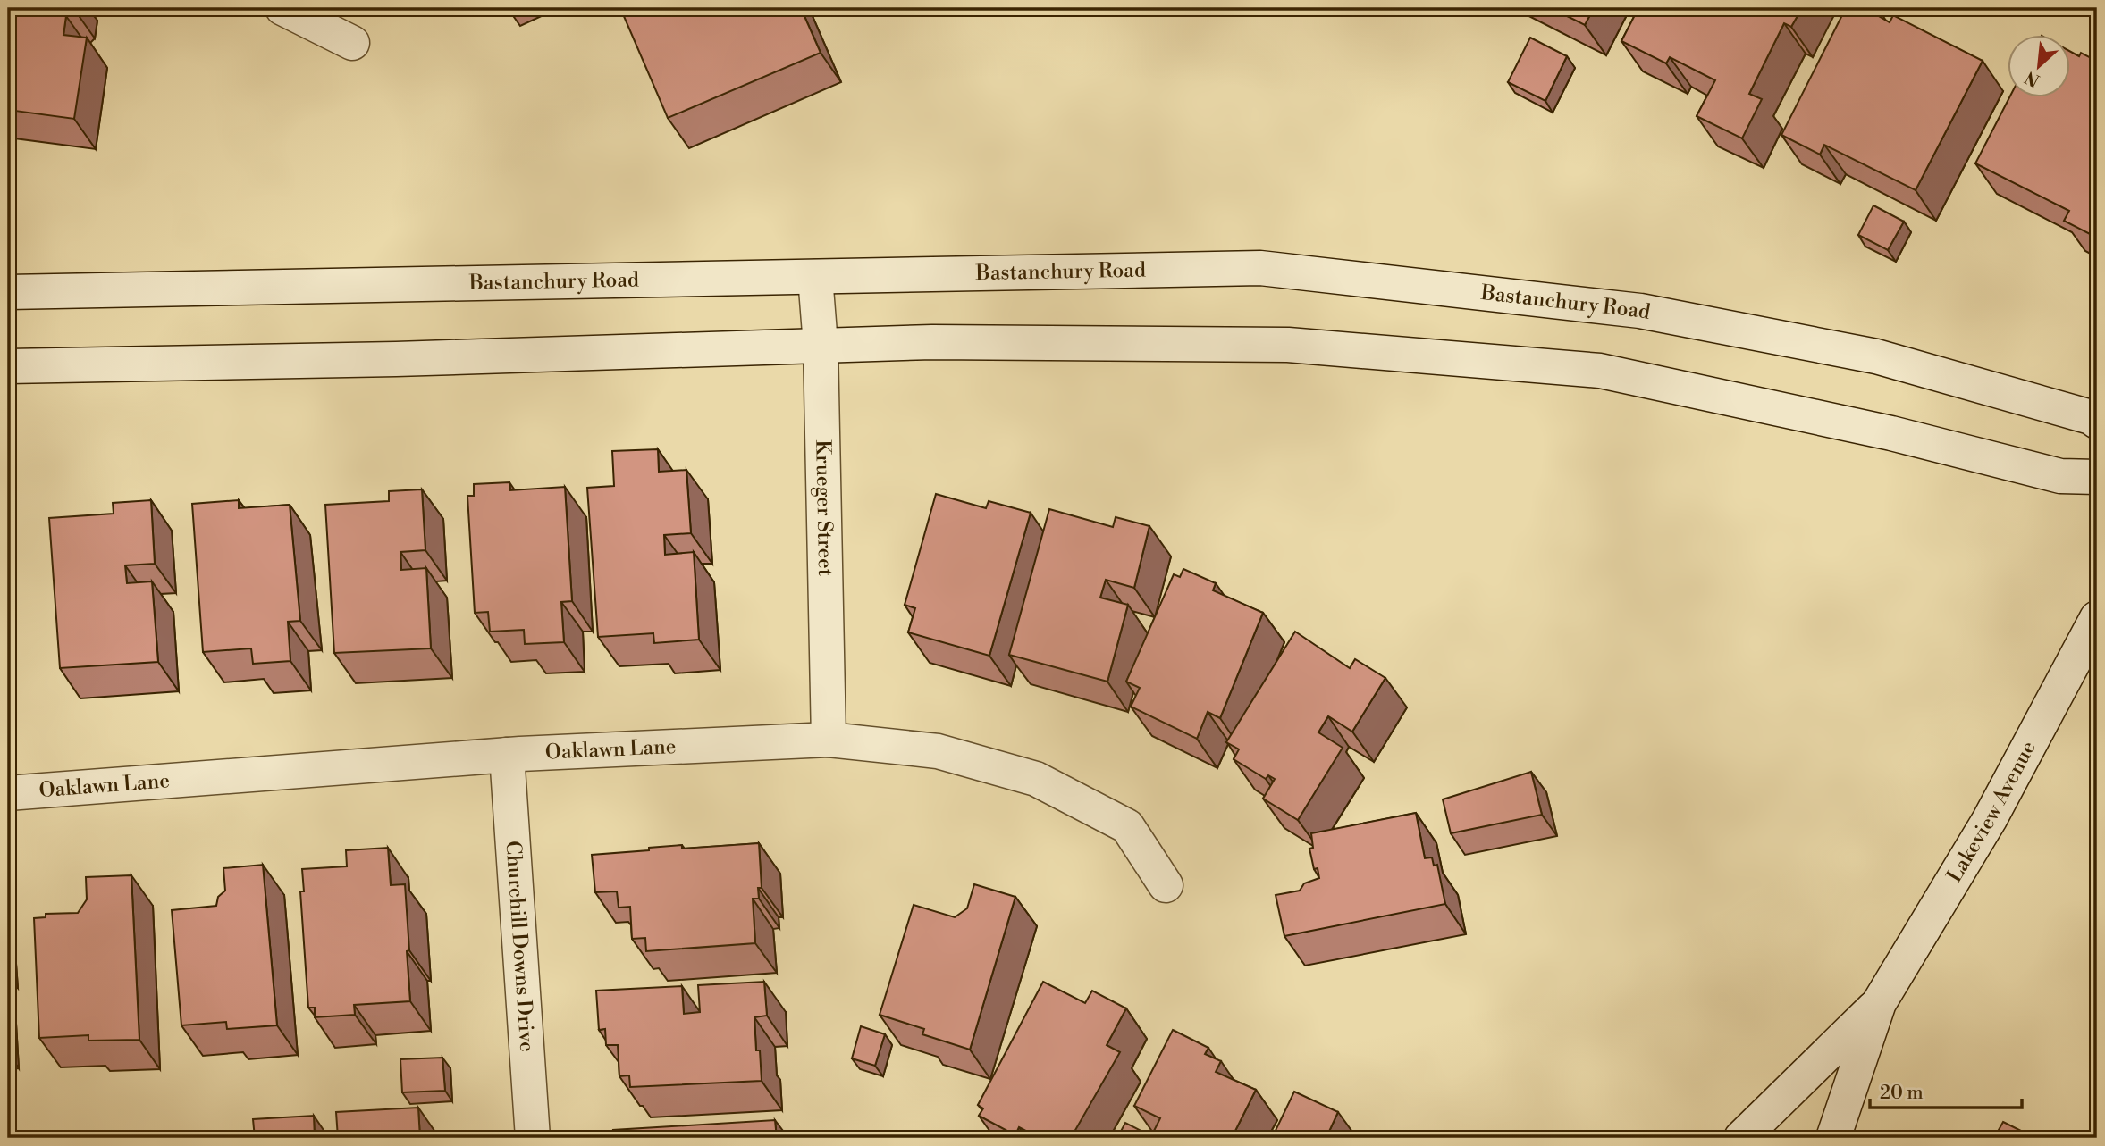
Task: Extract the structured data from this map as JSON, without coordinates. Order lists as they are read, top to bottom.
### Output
{
  "streets": {
    "main road": [
      "Bastanchury Road",
      "Krueger Street",
      "Oaklawn Lane",
      "Lakeview Avenue",
      "Churchill Downs Drive"
    ]
  },
  "crossings": [
    ["Bastanchury Road", "Krueger Street"],
    ["Krueger Street", "Oaklawn Lane"],
    ["Oaklawn Lane", "Churchill Downs Drive"]
  ],
  "scale_bar": "20 m",
  "north": "bottom left"
}
